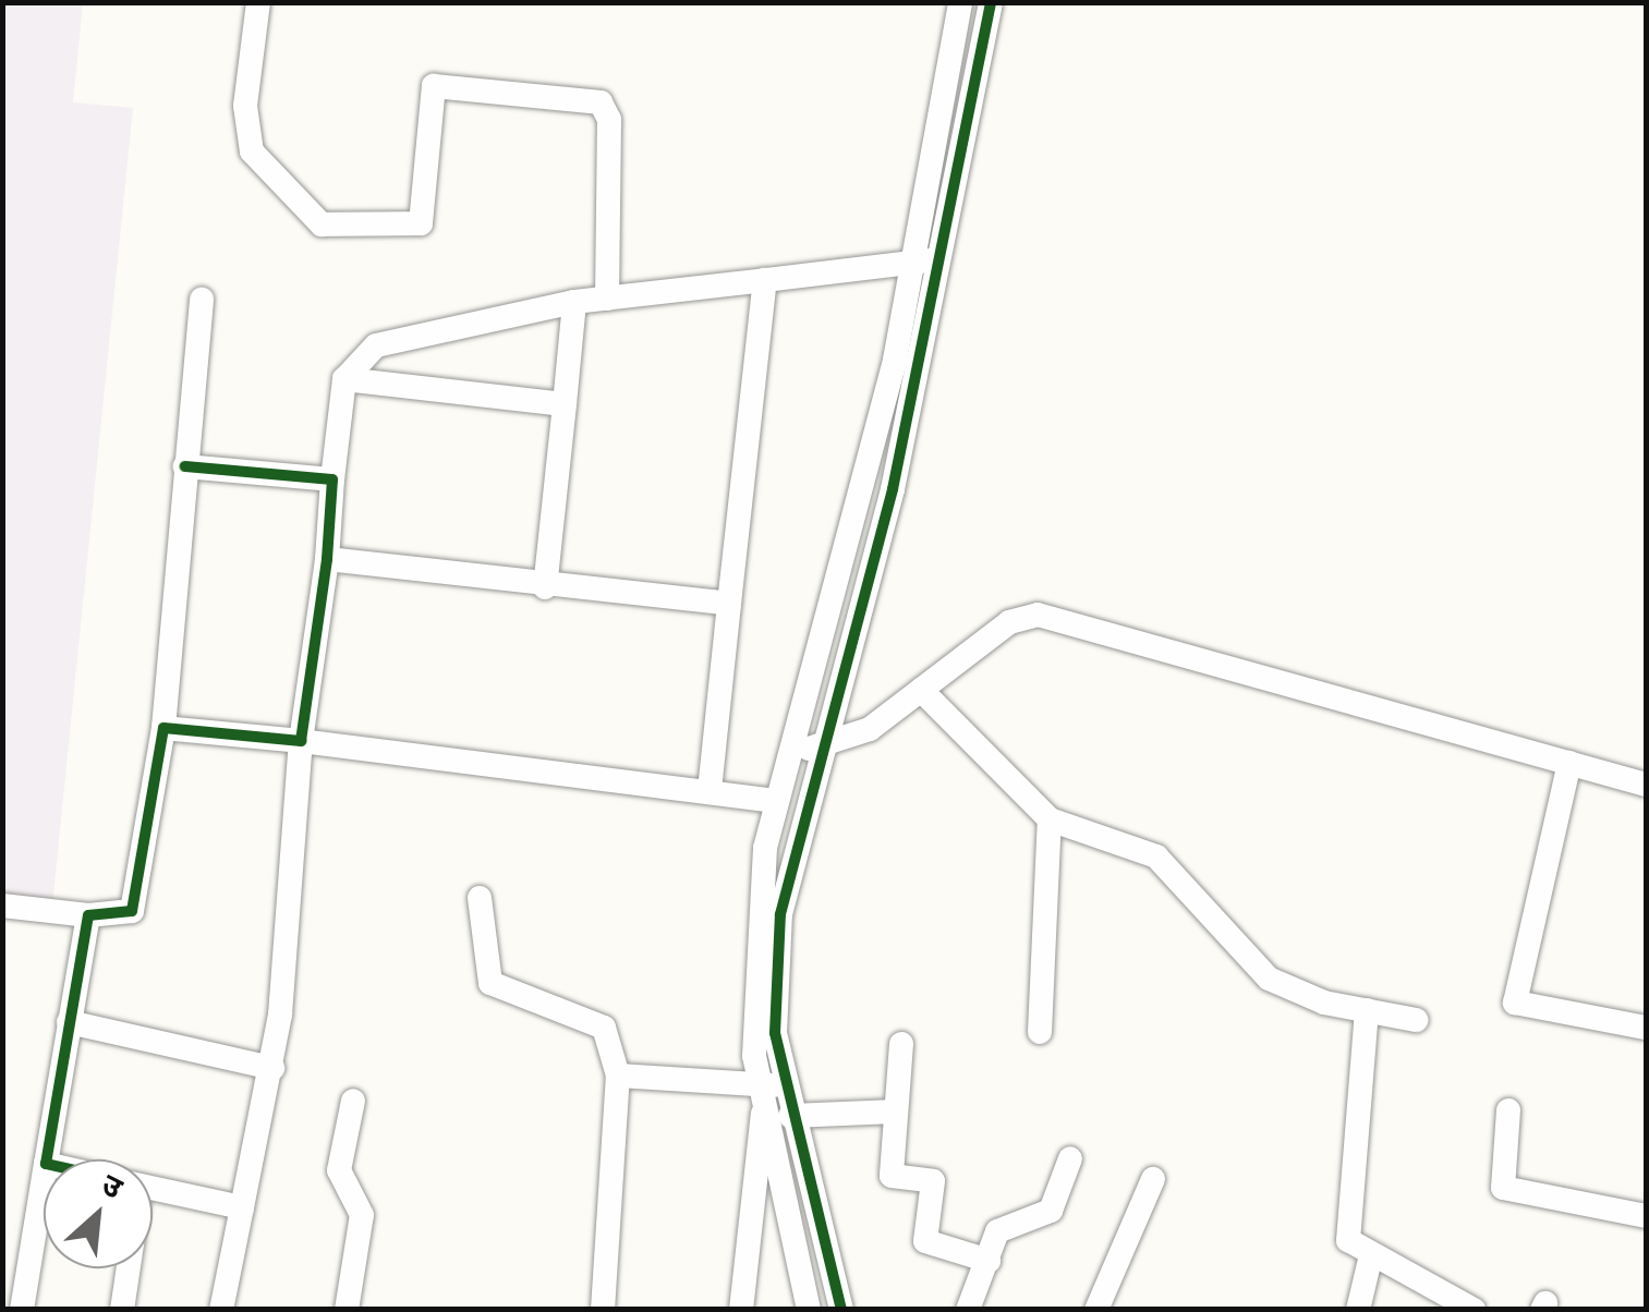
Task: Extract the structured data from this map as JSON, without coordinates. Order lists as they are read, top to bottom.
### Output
{
  "north": "top right"
}
